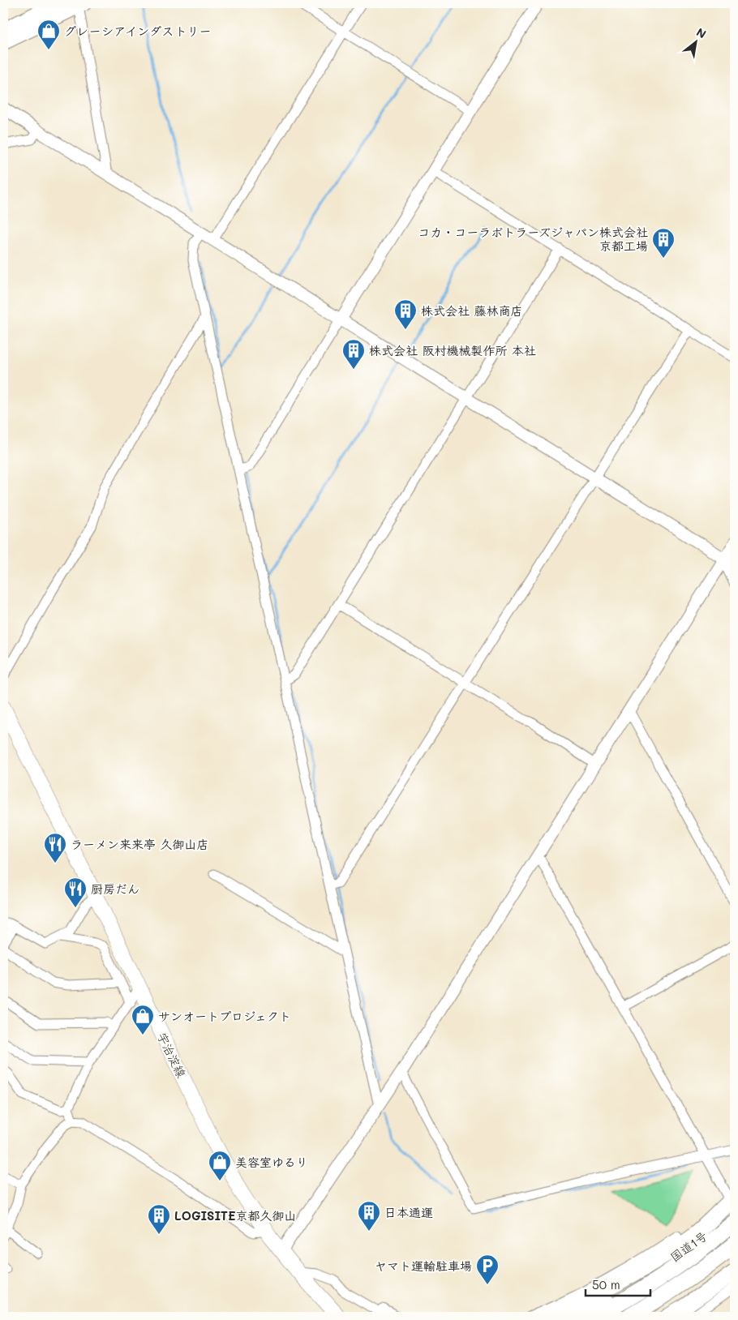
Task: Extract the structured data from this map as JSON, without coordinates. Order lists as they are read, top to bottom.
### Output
{
  "streets": {
    "highway": ["国道1号"],
    "main road": ["宇治淀線"]
  },
  "places": {
    "shop": ["グレーシアインダストリー", "サンオートプロジェクト", "美容室ゆるり"],
    "building": [
      "コカ・コーラボトラーズジャパン株式会社 京都工場",
      "株式会社 藤林商店",
      "株式会社 阪村機械製作所 本社",
      "日本通運",
      "LOGISITE京都久御山"
    ],
    "restaurant": ["ラーメン来来亭 久御山店", "厨房だん"],
    "parking": ["ヤマト運輸駐車場"]
  },
  "scale_bar": "50 m",
  "north": "top right"
}
